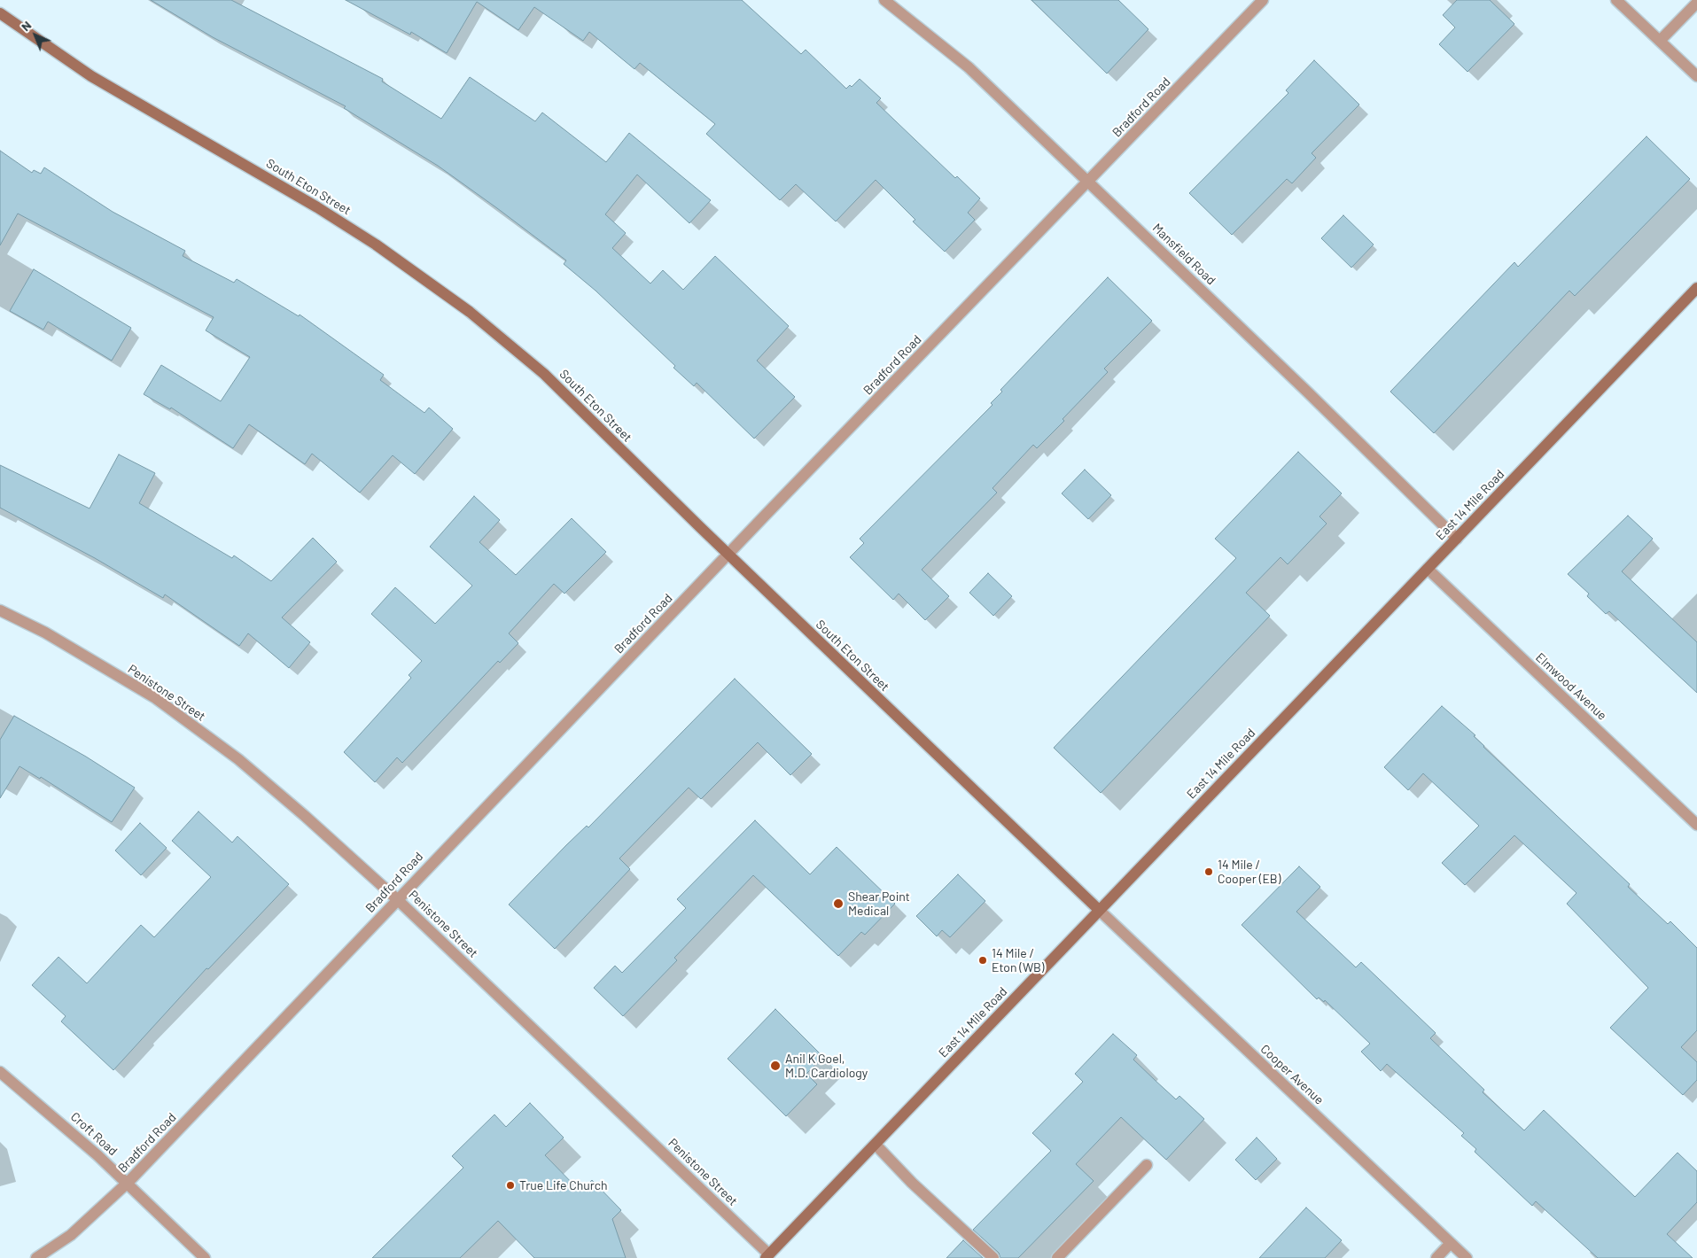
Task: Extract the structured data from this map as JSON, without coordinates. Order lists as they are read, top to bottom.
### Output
{
  "streets": {
    "street": [
      "Bradford Road",
      "South Eton Street",
      "Mansfield Road",
      "East 14 Mile Road",
      "Elmwood Avenue",
      "Penistone Street",
      "Cooper Avenue",
      "Croft Road"
    ]
  },
  "crossings": [
    ["Bradford Road", "South Eton Street"],
    ["Bradford Road", "Mansfield Road"],
    ["Bradford Road", "Penistone Street"],
    ["Bradford Road", "Croft Road"],
    ["South Eton Street", "East 14 Mile Road"],
    ["South Eton Street", "Cooper Avenue"],
    ["Mansfield Road", "East 14 Mile Road"],
    ["East 14 Mile Road", "Elmwood Avenue"],
    ["East 14 Mile Road", "Penistone Street"],
    ["East 14 Mile Road", "Cooper Avenue"]
  ],
  "places": [
    "14 Mile / Cooper (EB)",
    "Shear Point Medical",
    "14 Mile / Eton (WB)",
    "Anil K Goel, M.D. Cardiology",
    "True Life Church"
  ],
  "north": "top left"
}
